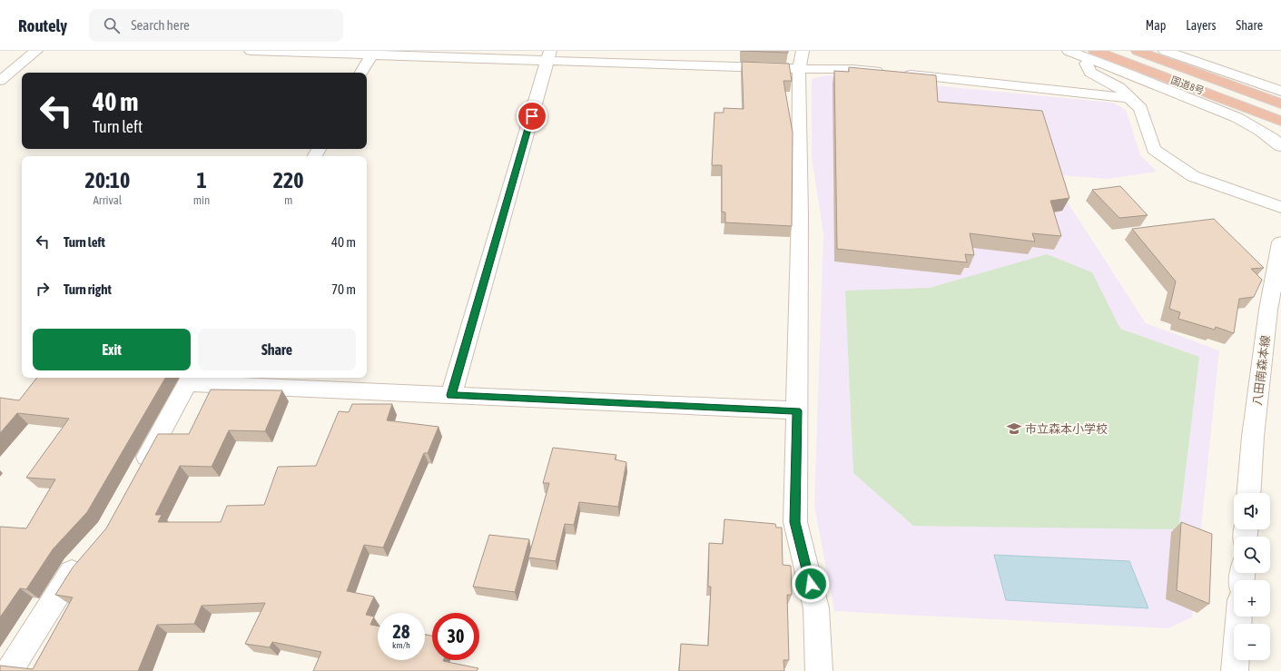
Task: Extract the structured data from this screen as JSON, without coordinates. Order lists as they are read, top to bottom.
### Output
{
  "streets": {
    "highway": ["国道8号"],
    "street": ["八田南森本線"]
  },
  "places": {
    "school or university": ["市立森本小学校"]
  },
  "page": {
    "header": "Routely",
    "search": "Search here",
    "nav": ["Map", "Layers", "Share"],
    "turn": ["40 m", "Turn left"],
    "eta": [
      "20:10",
      "Arrival",
      "1",
      "min",
      "220",
      "m"
    ],
    "list": [
      {
        "name": "Turn left",
        "value": "40 m"
      },
      {
        "name": "Turn right",
        "value": "70 m"
      }
    ],
    "buttons": ["Exit", "Share"],
    "map_buttons": ["+", "−"],
    "speed": "28 km/h",
    "limit": "30"
  }
}
